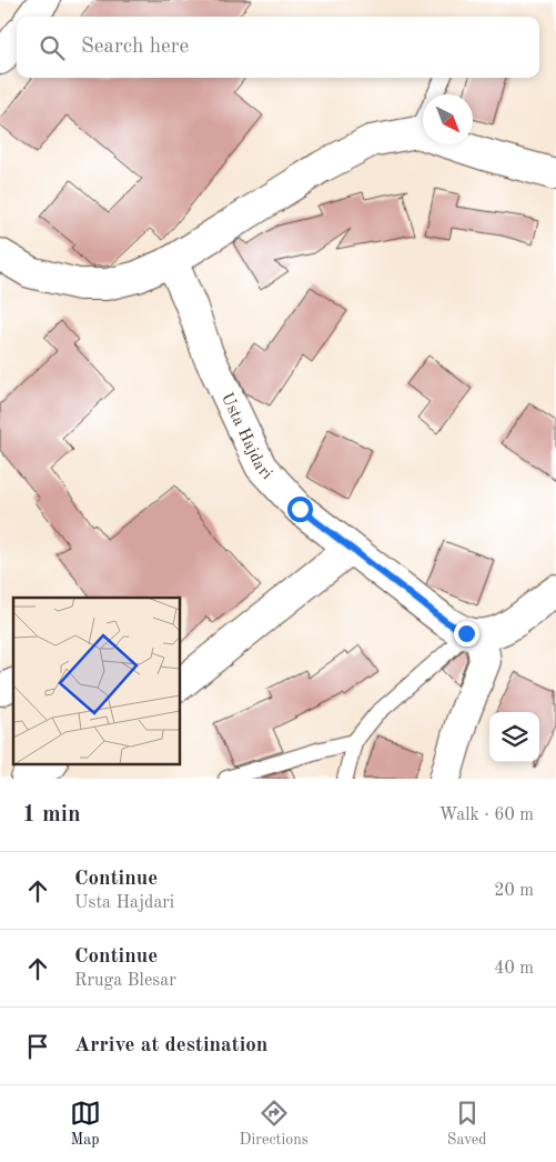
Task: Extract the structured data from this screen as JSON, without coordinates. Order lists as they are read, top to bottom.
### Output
{
  "streets": {
    "street": ["Usta Hajdari"]
  },
  "north": "bottom right",
  "page": {
    "search": "Search here",
    "heading": ["1 min", "Walk · 60 m"],
    "list": [
      ["Continue", "Usta Hajdari", "20 m"],
      ["Continue", "Rruga Blesar", "40 m"],
      "Arrive at destination"
    ],
    "nav": ["Map", "Directions", "Saved"]
  }
}
